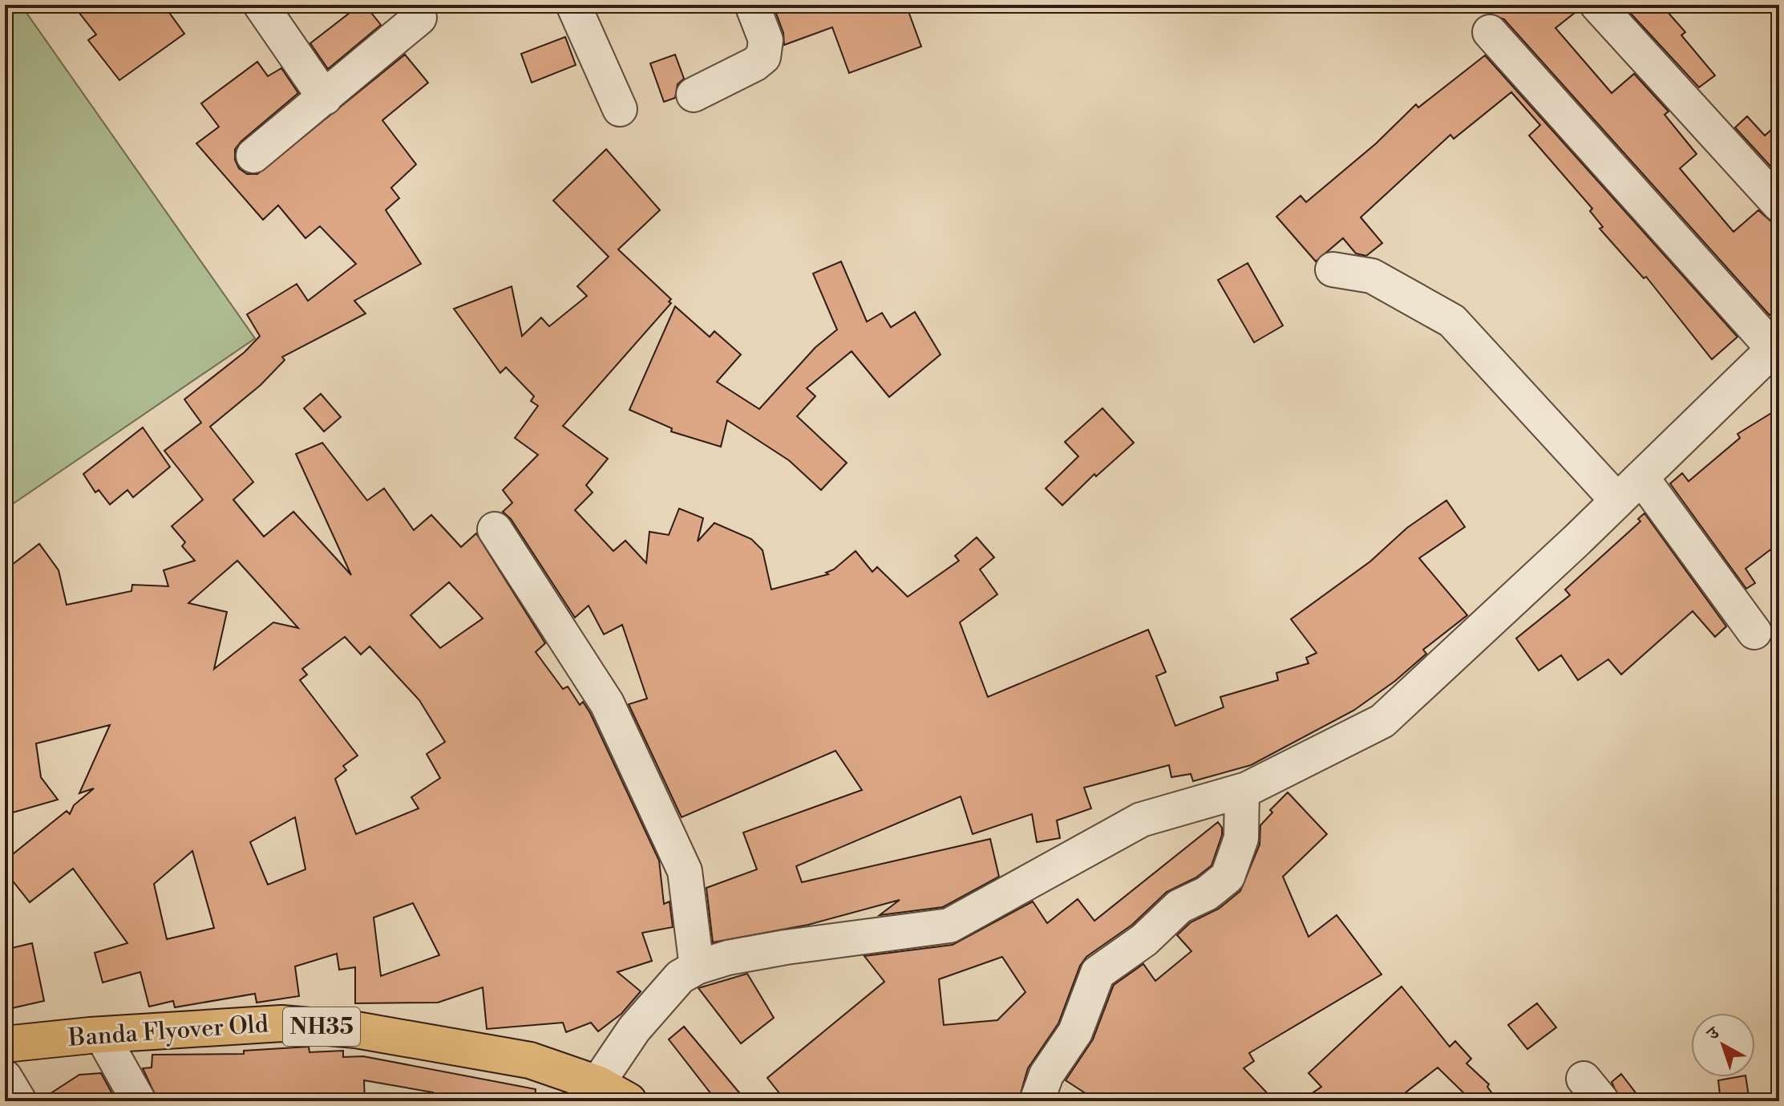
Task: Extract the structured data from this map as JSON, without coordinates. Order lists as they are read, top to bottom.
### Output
{
  "streets": {
    "highway": ["NH35", "Banda Flyover Old"]
  },
  "north": "top left"
}
